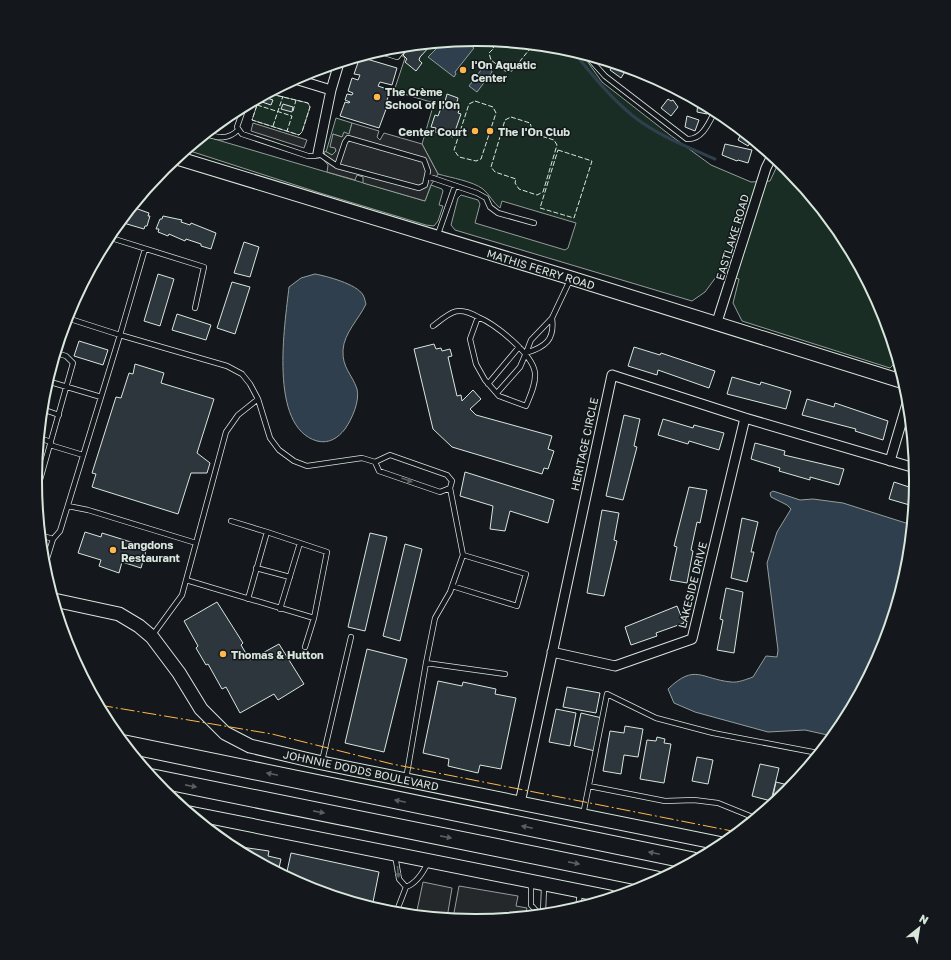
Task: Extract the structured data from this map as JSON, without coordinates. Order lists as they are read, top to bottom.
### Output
{
  "streets": {
    "highway": ["JOHNNIE DODDS BOULEVARD"],
    "street": [
      "EASTLAKE ROAD",
      "MATHIS FERRY ROAD",
      "HERITAGE CIRCLE",
      "LAKESIDE DRIVE"
    ]
  },
  "crossings": [
    ["EASTLAKE ROAD", "MATHIS FERRY ROAD"],
    ["HERITAGE CIRCLE", "LAKESIDE DRIVE"],
    ["HERITAGE CIRCLE", "JOHNNIE DODDS BOULEVARD"]
  ],
  "places": [
    "I'On Aquatic Center",
    "The Crème School of I'On",
    "Center Court",
    "The I'On Club",
    "Langdons Restaurant",
    "Thomas & Hutton"
  ],
  "north": "top right"
}
